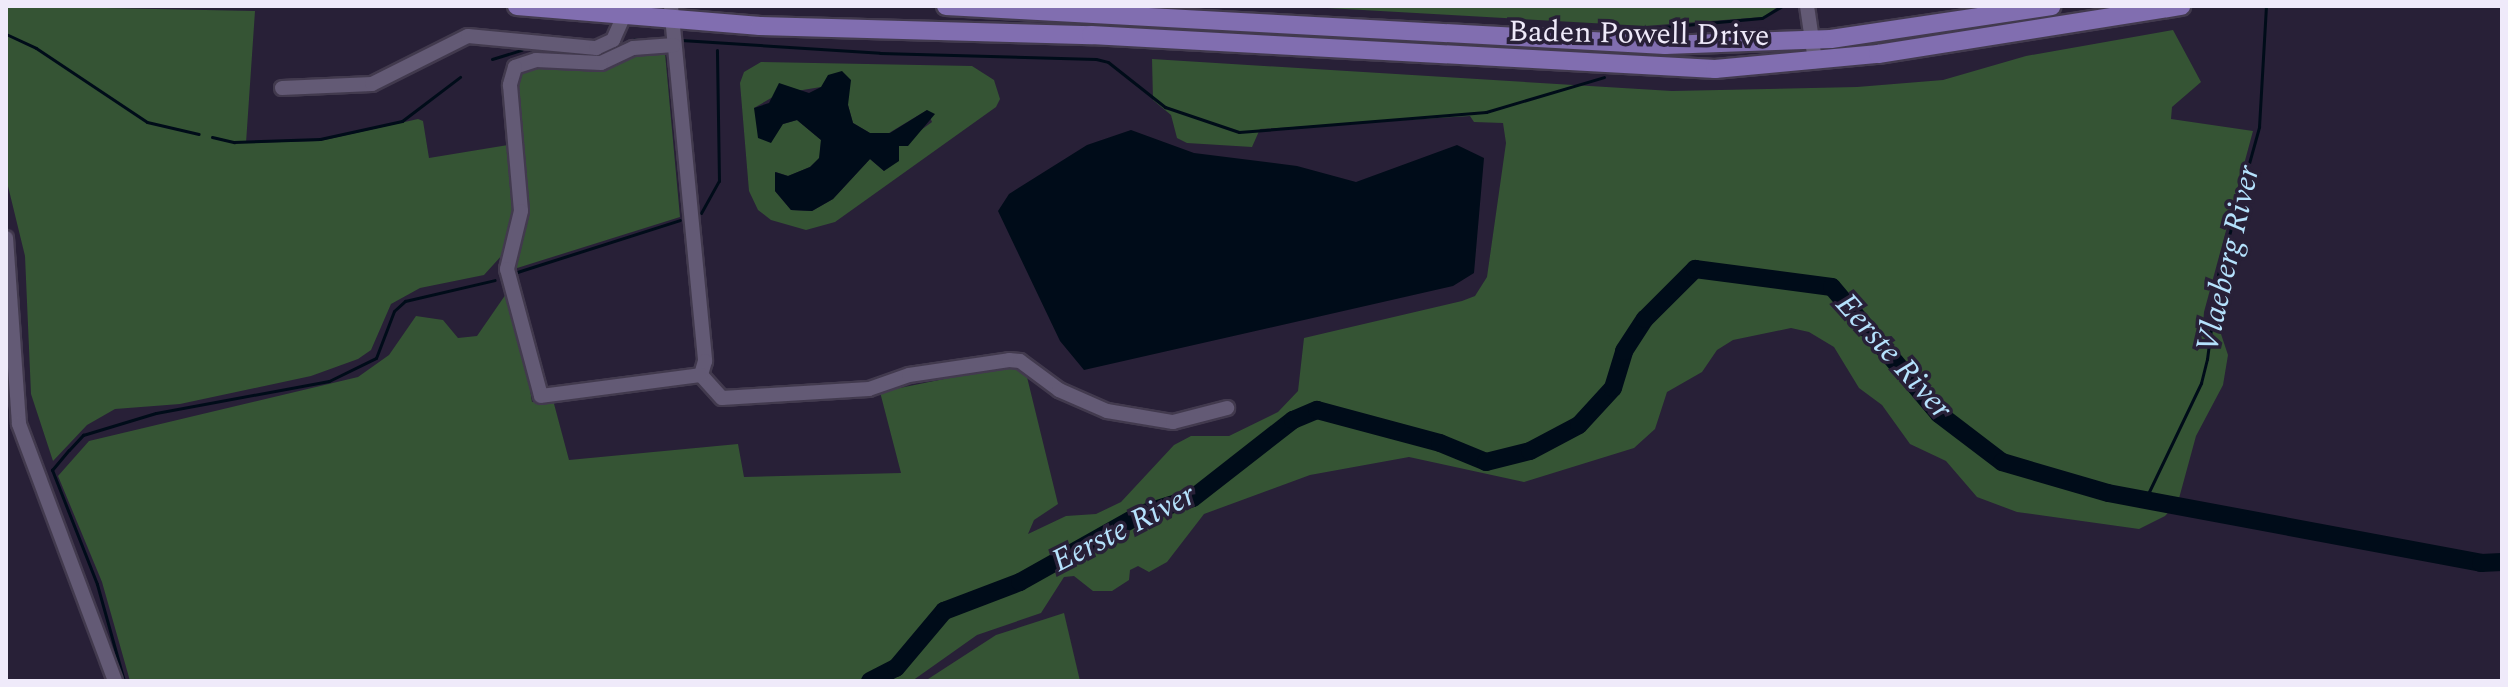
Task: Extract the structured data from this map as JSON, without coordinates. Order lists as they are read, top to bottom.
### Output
{
  "streets": {
    "main road": ["Baden Powell Drive"]
  },
  "water": ["Vlaeberg River", "Eerste River"]
}
